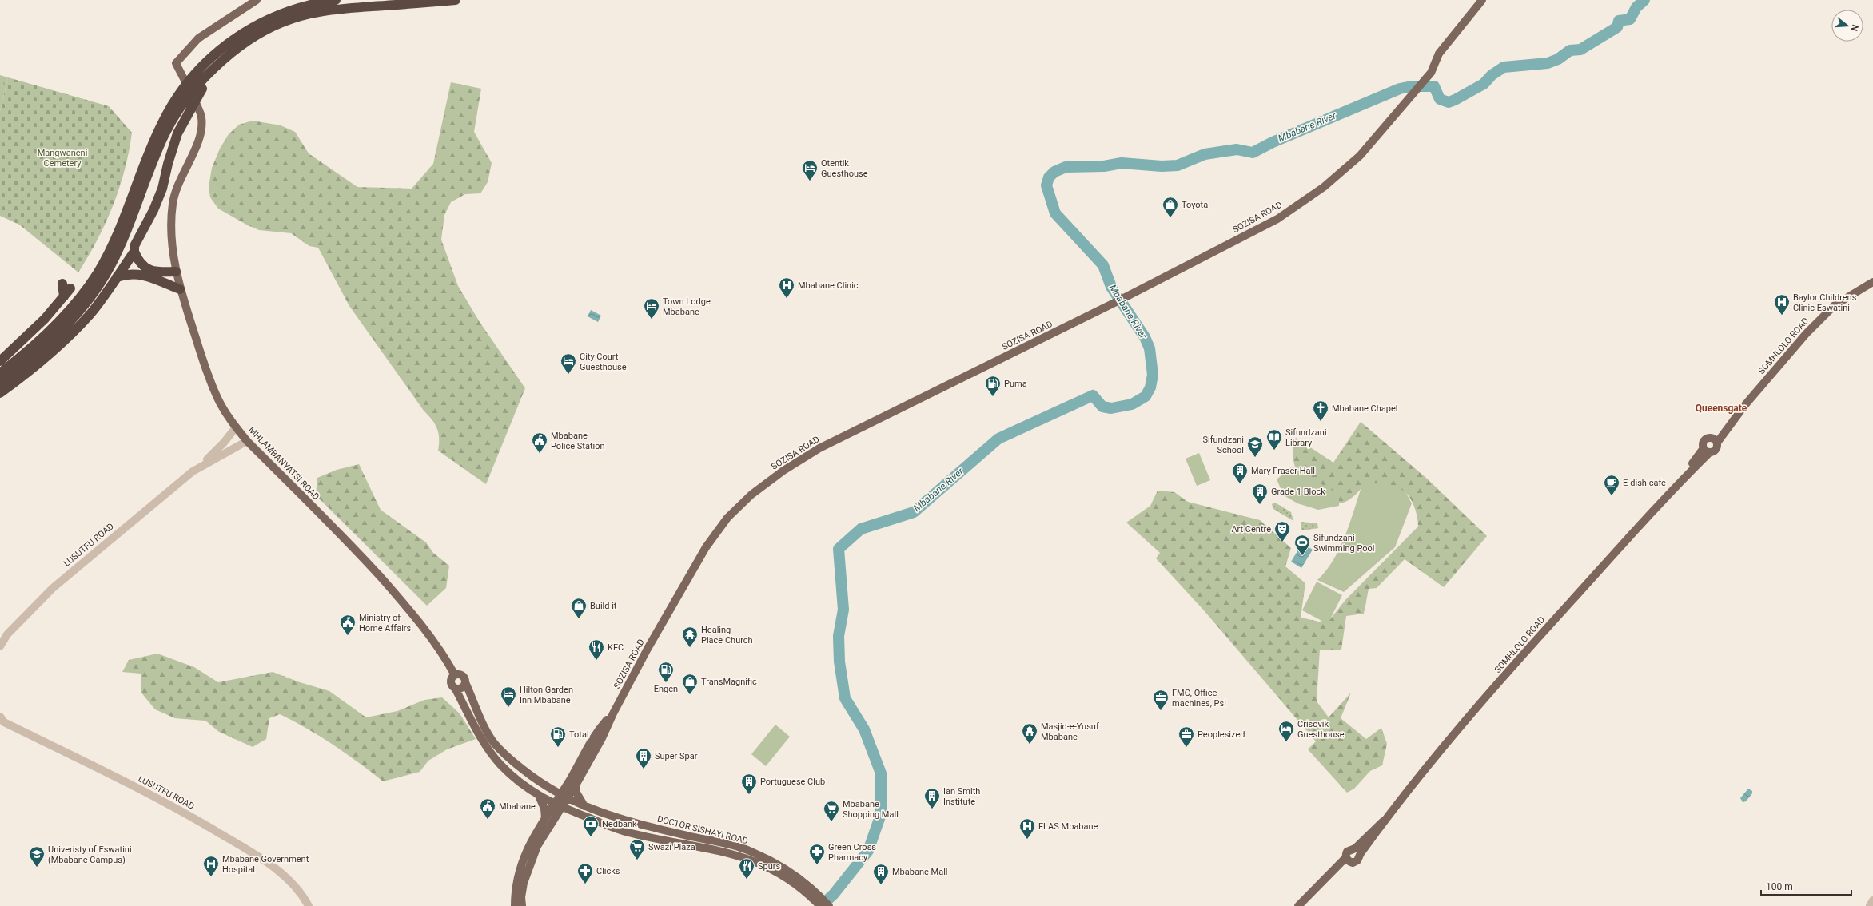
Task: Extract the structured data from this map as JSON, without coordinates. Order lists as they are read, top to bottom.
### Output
{
  "streets": {
    "main road": [
      "SOZISA ROAD",
      "SOMHLOLO ROAD",
      "MHLAMBANYATSI ROAD",
      "DOCTOR SISHAYI ROAD"
    ],
    "street": ["LUSUTFU ROAD"]
  },
  "crossings": [
    ["SOZISA ROAD", "DOCTOR SISHAYI ROAD"],
    ["MHLAMBANYATSI ROAD", "LUSUTFU ROAD"]
  ],
  "districts": ["Queensgate"],
  "water": ["Mbabane River"],
  "parks": ["Mangwaneni Cemetery"],
  "places": {
    "hotel": [
      "Otentik Guesthouse",
      "Town Lodge Mbabane",
      "City Court Guesthouse",
      "Hilton Garden Inn Mbabane",
      "Crisovik Guesthouse"
    ],
    "shop": ["Toyota", "Build it", "TransMagnific"],
    "hospital": [
      "Mbabane Clinic",
      "Baylor Childrens Clinic Eswatini",
      "FLAS Mbabane",
      "Mbabane Government Hospital"
    ],
    "fuel station": ["Puma", "Engen", "Total"],
    "church": ["Mbabane Chapel"],
    "library": ["Sifundzani Library"],
    "public building": ["Mbabane Police Station", "Ministry of Home Affairs", "Mbabane"],
    "school or university": ["Sifundzani School", "Univeristy of Eswatini (Mbabane Campus)"],
    "building": [
      "Mary Fraser Hall",
      "Grade 1 Block",
      "Super Spar",
      "Portuguese Club",
      "Ian Smith Institute",
      "Mbabane Mall"
    ],
    "cafe": ["E-dish cafe"],
    "theatre": ["Art Centre"],
    "sports": ["Sifundzani Swimming Pool"],
    "temple": ["Healing Place Church", "Masjid-e-Yusuf Mbabane"],
    "restaurant": ["KFC", "Spurs"],
    "office": ["FMC, Office machines, Psi", "Peoplesized"],
    "supermarket": ["Mbabane Shopping Mall", "Swazi Plaza"],
    "bank": ["Nedbank"],
    "pharmacy": ["Green Cross Pharmacy", "Clicks"]
  },
  "scale_bar": "100 m",
  "north": "right"
}
